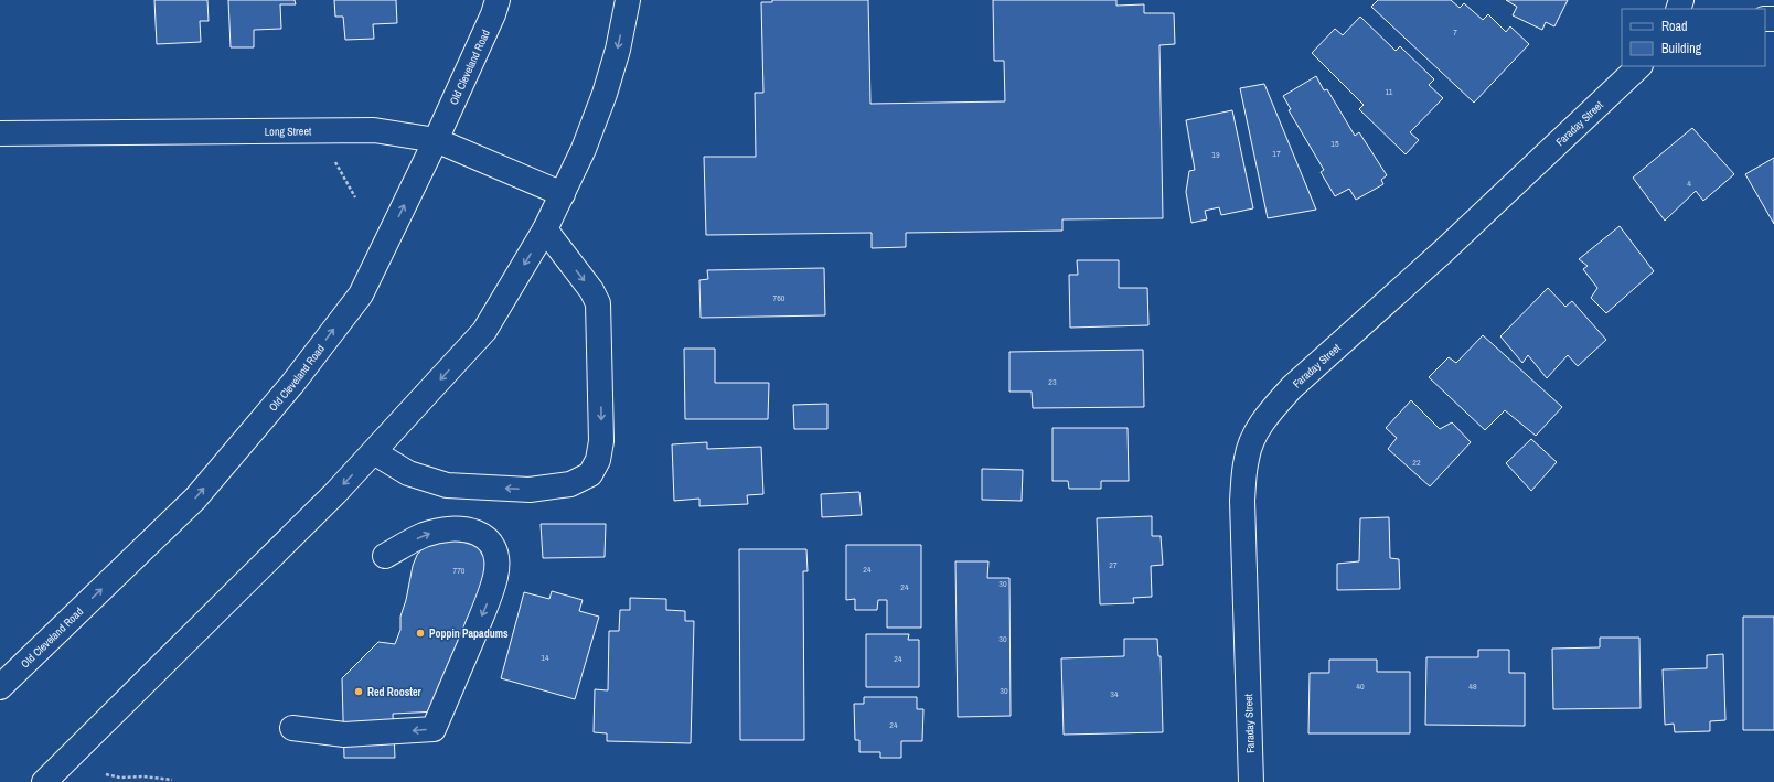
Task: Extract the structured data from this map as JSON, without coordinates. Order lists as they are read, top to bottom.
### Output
{
  "streets": {
    "main road": ["Old Cleveland Road", "Faraday Street", "Long Street"]
  },
  "crossings": [
    ["Old Cleveland Road", "Long Street"]
  ],
  "places": ["Poppin Papadums", "Red Rooster"],
  "house_numbers": [
    "7",
    "11",
    "15",
    "17",
    "19",
    "4",
    "760",
    "23",
    "22",
    "27",
    "24",
    "770",
    "30",
    "24",
    "30",
    "14",
    "24",
    "40",
    "48",
    "30",
    "34",
    "24"
  ],
  "legend": ["Road", "Building"]
}
